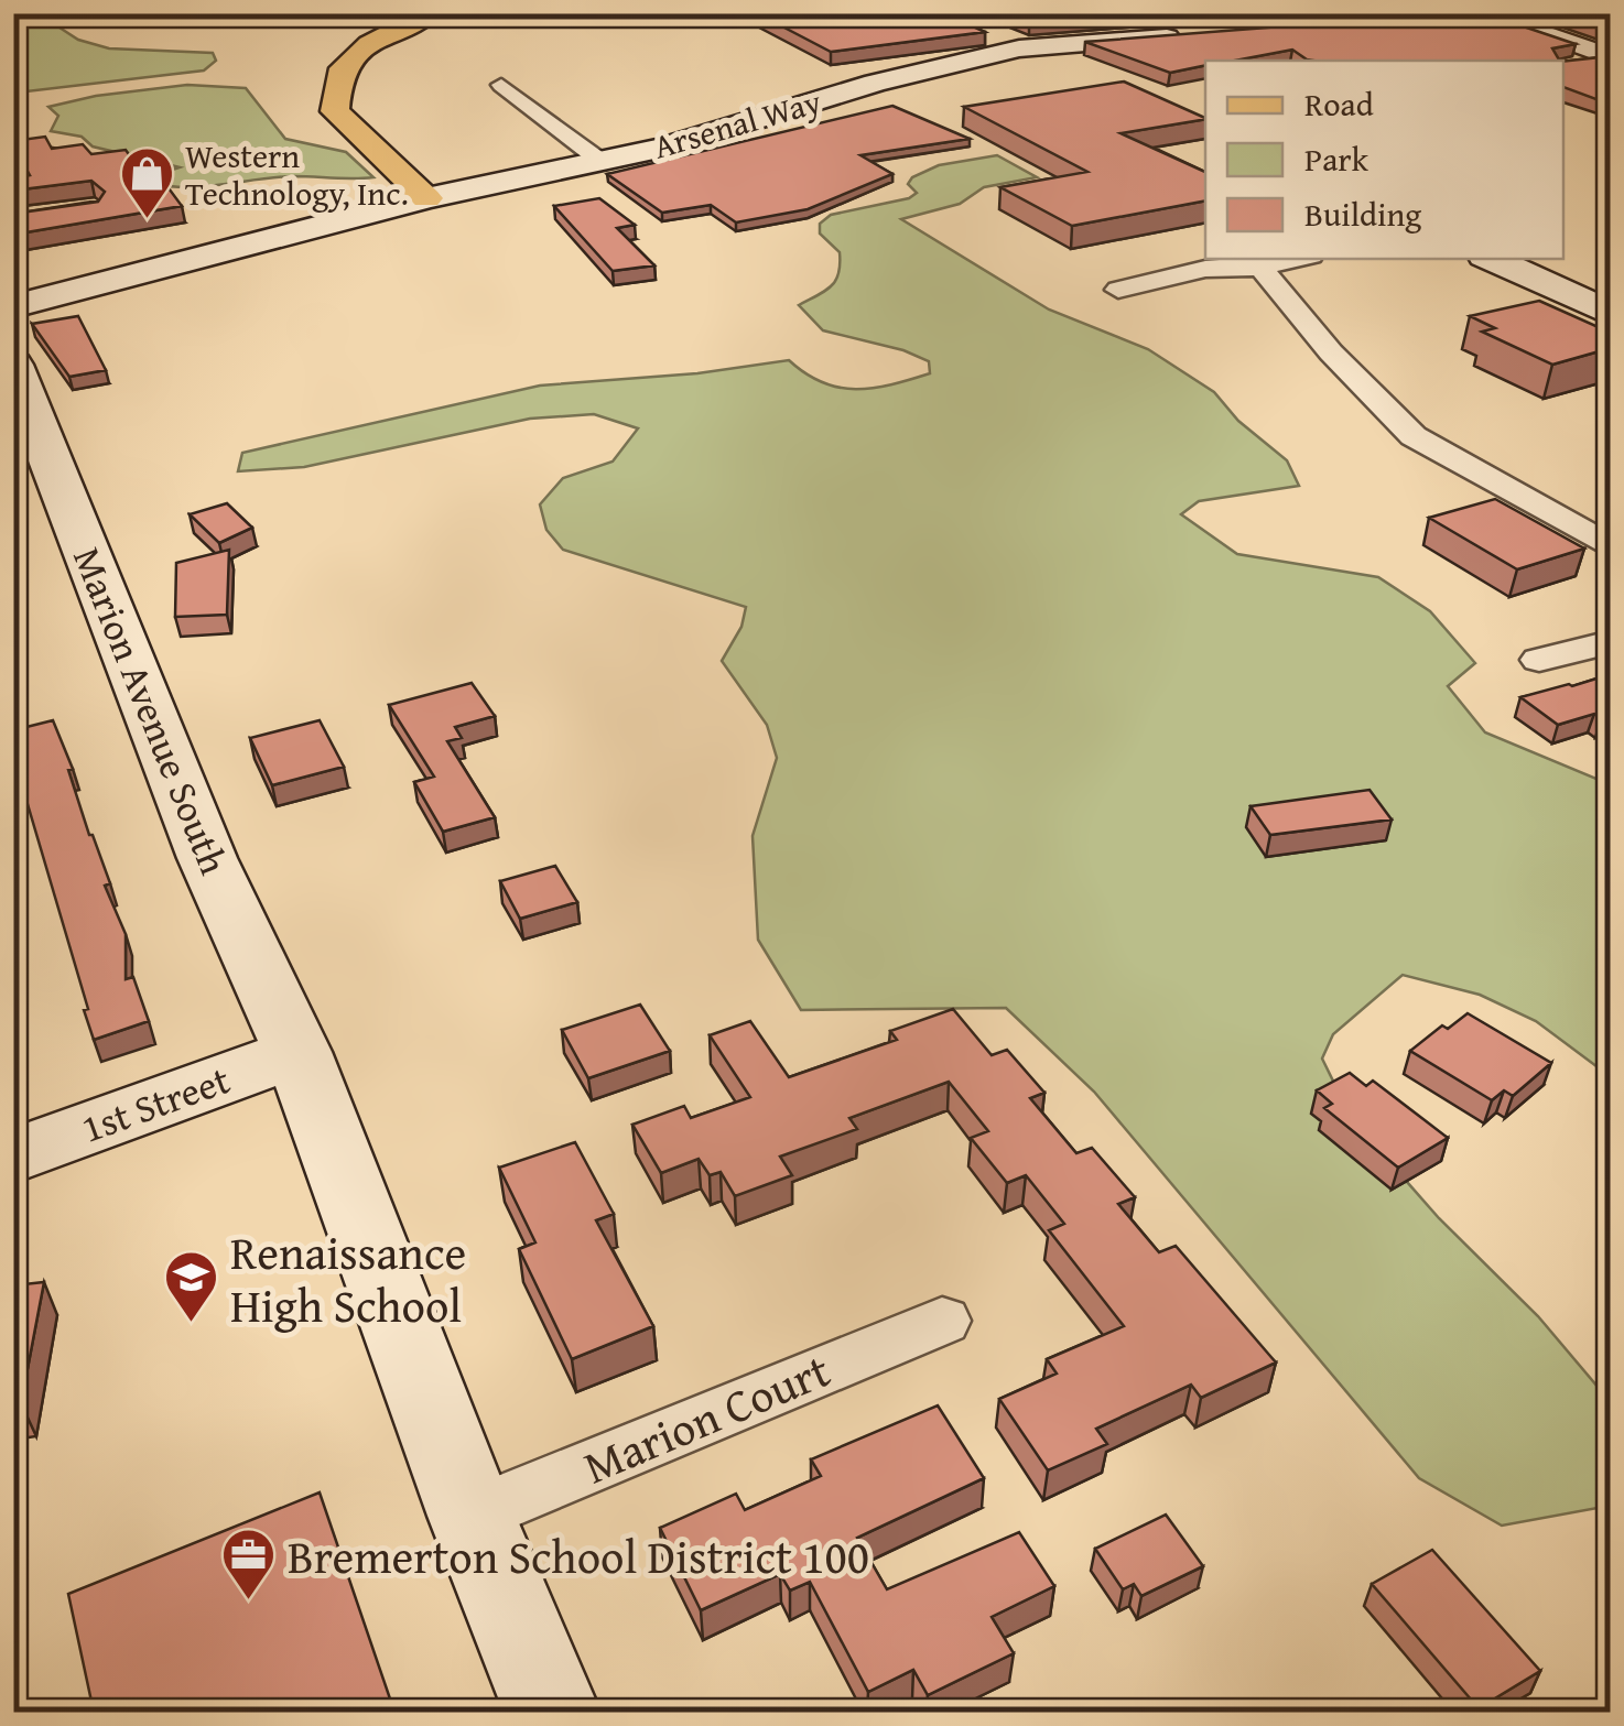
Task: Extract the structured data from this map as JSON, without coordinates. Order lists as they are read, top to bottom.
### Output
{
  "streets": {
    "main road": ["Arsenal Way", "Marion Avenue South", "1st Street"],
    "street": ["Marion Court"]
  },
  "crossings": [
    ["Marion Avenue South", "1st Street"],
    ["Marion Avenue South", "Marion Court"]
  ],
  "places": {
    "shop": ["Western Technology, Inc."],
    "school or university": ["Renaissance High School"],
    "office": ["Bremerton School District 100"]
  },
  "legend": ["Road", "Park", "Building"]
}
